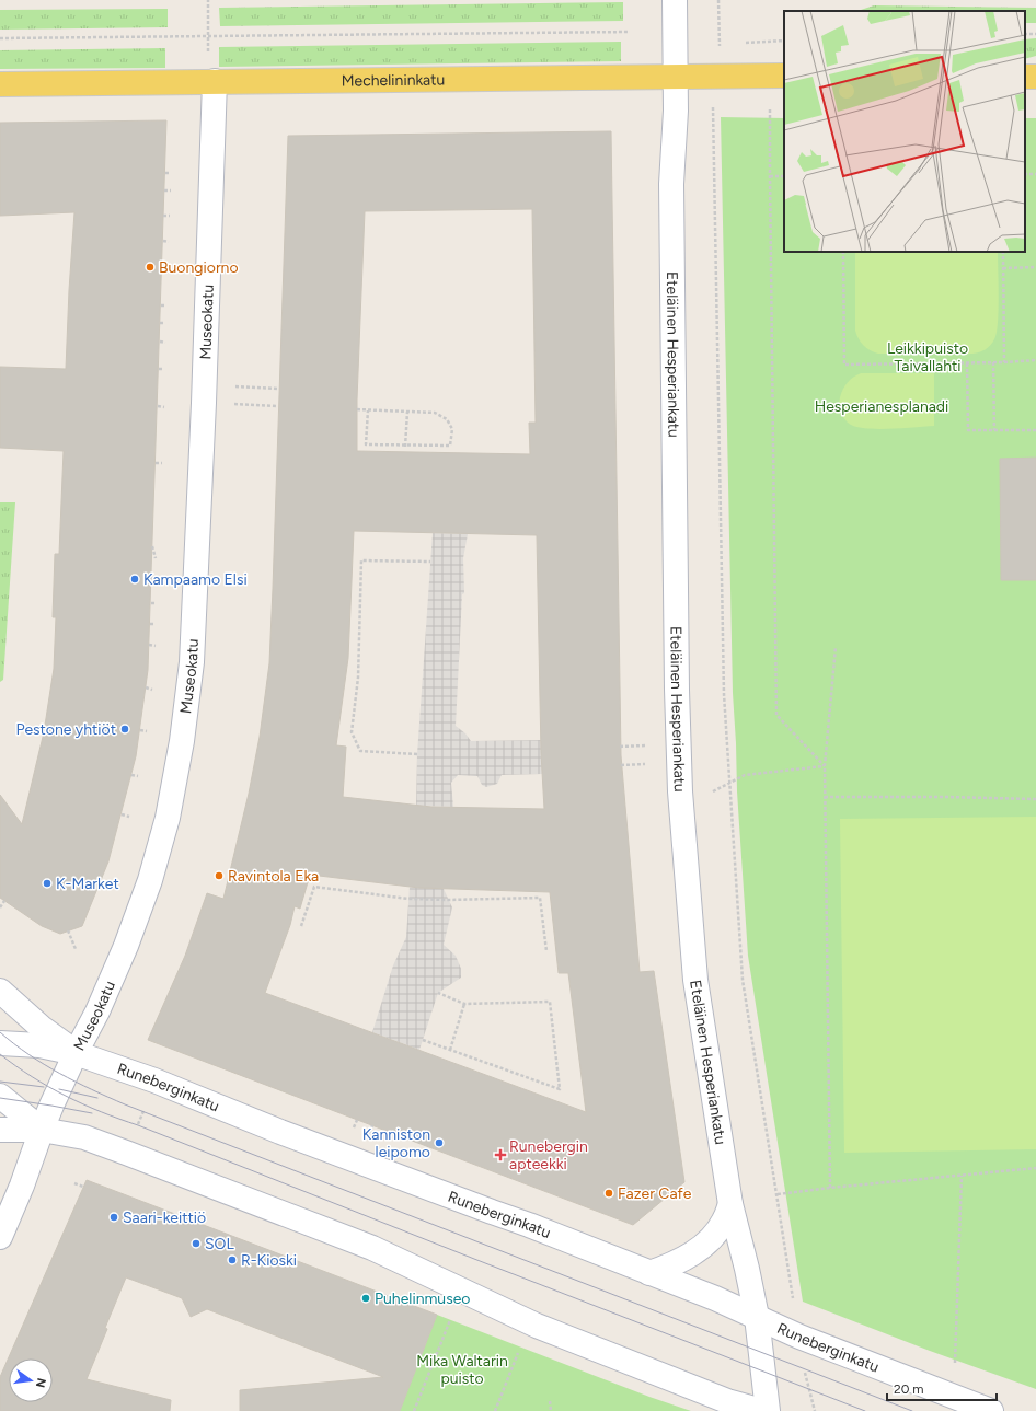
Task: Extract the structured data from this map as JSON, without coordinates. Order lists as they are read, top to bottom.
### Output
{
  "streets": {
    "main road": ["Mechelininkatu"],
    "street": ["Museokatu", "Eteläinen Hesperiankatu", "Runeberginkatu"]
  },
  "crossings": [
    ["Mechelininkatu", "Museokatu"],
    ["Mechelininkatu", "Eteläinen Hesperiankatu"],
    ["Museokatu", "Runeberginkatu"],
    ["Eteläinen Hesperiankatu", "Runeberginkatu"]
  ],
  "parks": ["Leikkipuisto Taivallahti", "Hesperianesplanadi", "Mika Waltarin puisto"],
  "places": {
    "other": [
      "Buongiorno",
      "Kampaamo Elsi",
      "Pestone yhtiöt",
      "Ravintola Eka",
      "K-Market",
      "Kanniston leipomo",
      "Fazer Cafe",
      "Saari-keittiö",
      "SOL",
      "R-Kioski",
      "Puhelinmuseo"
    ],
    "health": ["Runebergin apteekki"]
  },
  "scale_bar": "20 m",
  "north": "right"
}
